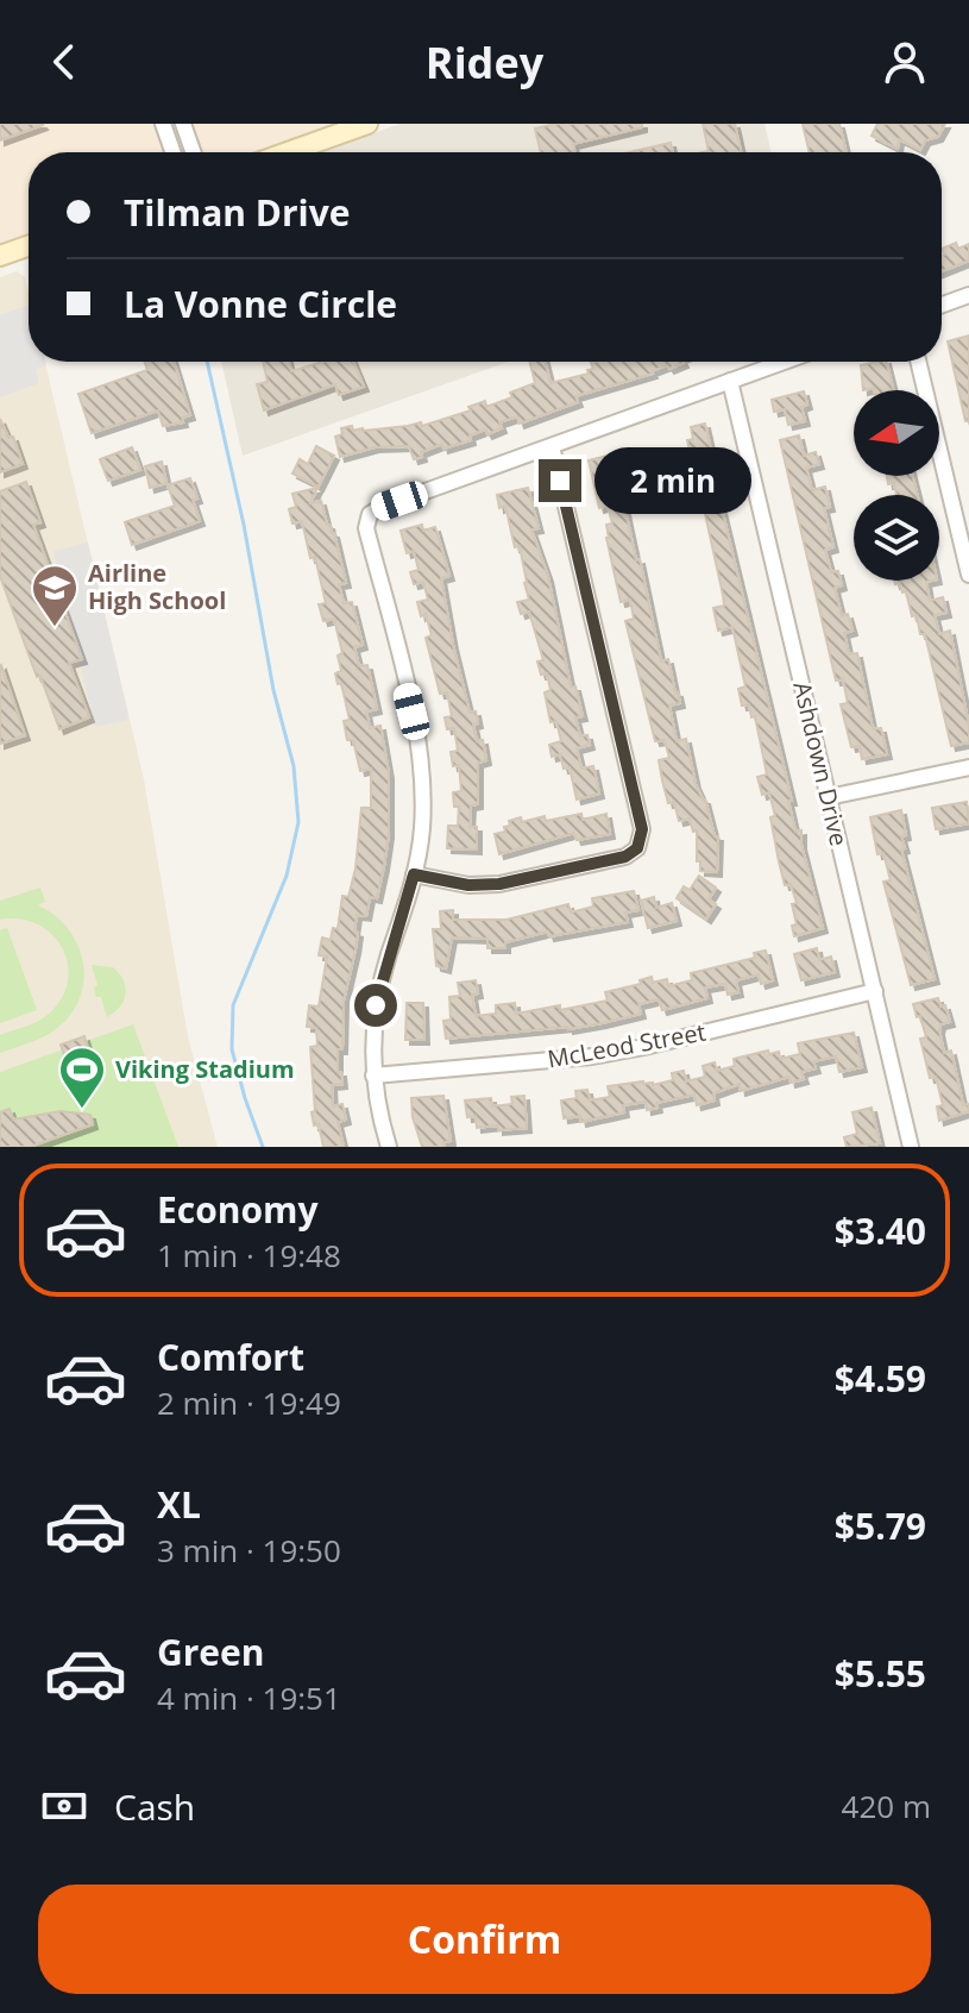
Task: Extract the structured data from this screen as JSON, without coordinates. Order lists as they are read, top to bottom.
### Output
{
  "streets": {
    "street": ["Ashdown Drive", "McLeod Street"]
  },
  "crossings": [
    ["Ashdown Drive", "McLeod Street"]
  ],
  "places": {
    "school or university": ["Airline High School"],
    "sports": ["Viking Stadium"]
  },
  "north": "left",
  "page": {
    "header": "Ridey",
    "banner": ["Tilman Drive", "La Vonne Circle"],
    "bubble": "2 min",
    "list": [
      {
        "name": "Economy",
        "note": "1 min · 19:48",
        "value": "$3.40"
      },
      {
        "name": "Comfort",
        "note": "2 min · 19:49",
        "value": "$4.59"
      },
      {
        "name": "XL",
        "note": "3 min · 19:50",
        "value": "$5.79"
      },
      {
        "name": "Green",
        "note": "4 min · 19:51",
        "value": "$5.55"
      }
    ],
    "pay": ["Cash", "420 m"],
    "buttons": "Confirm"
  }
}
